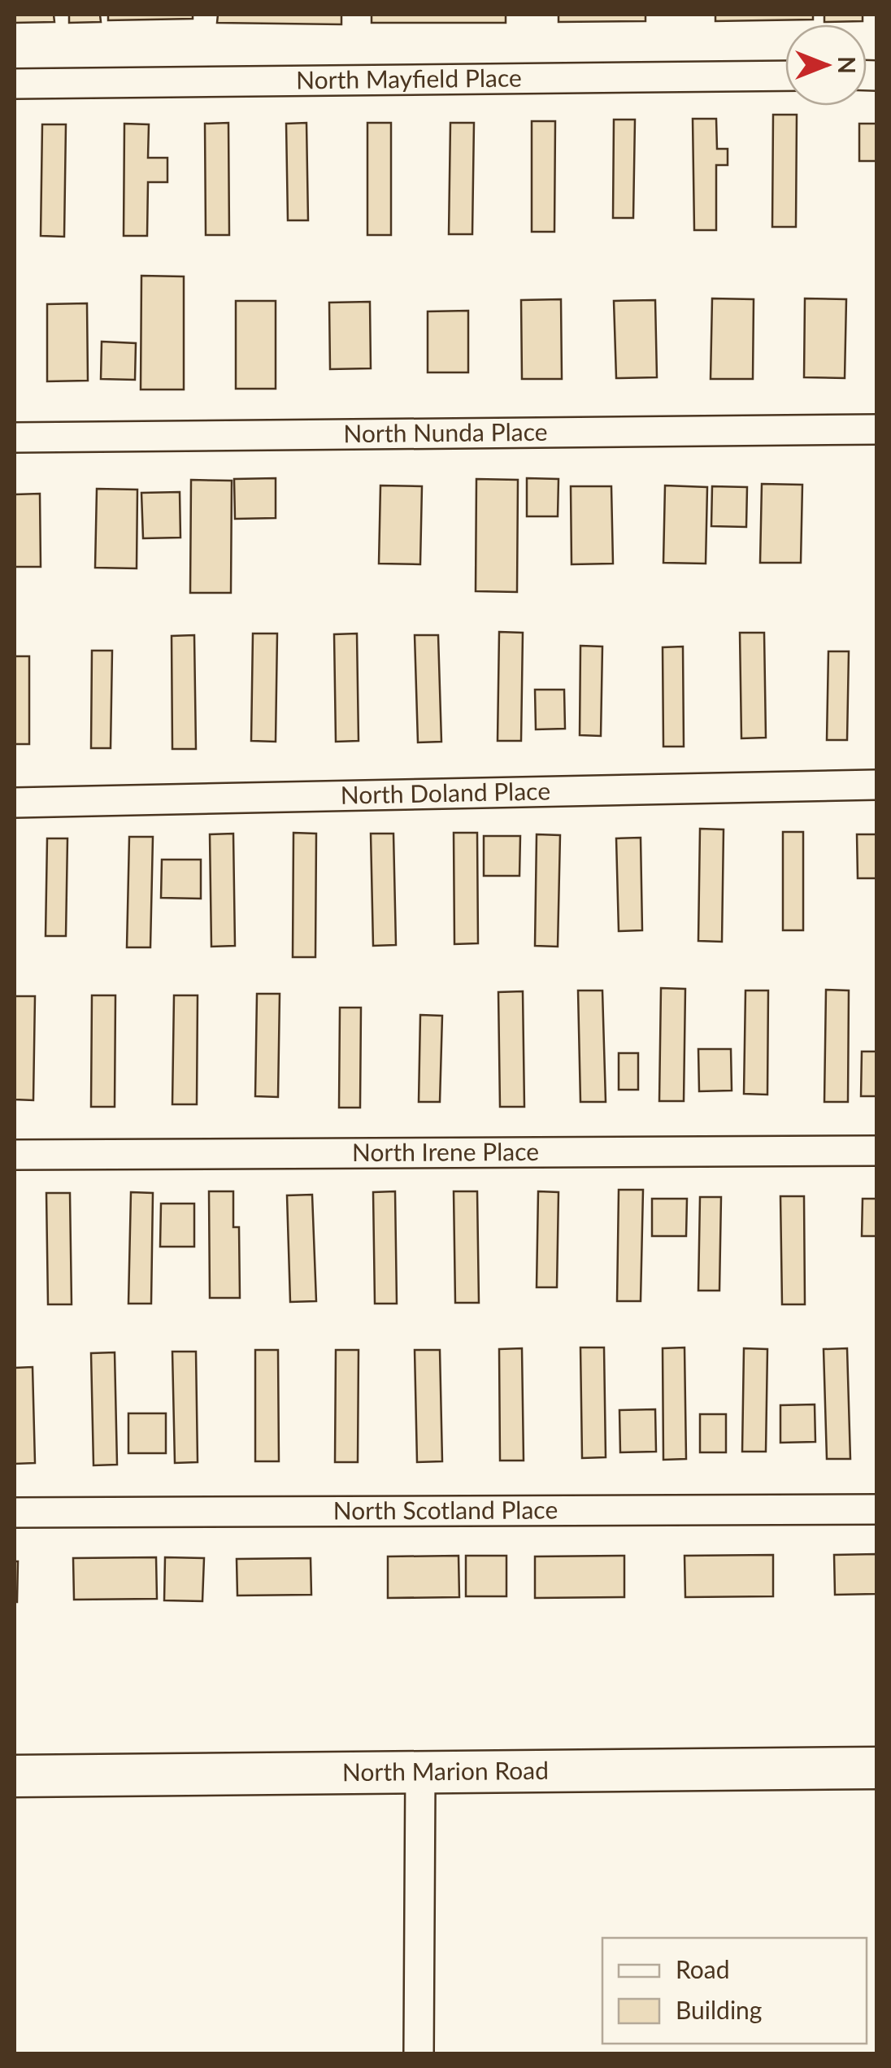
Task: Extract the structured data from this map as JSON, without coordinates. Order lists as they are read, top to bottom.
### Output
{
  "streets": {
    "main road": ["North Marion Road"],
    "street": [
      "North Mayfield Place",
      "North Nunda Place",
      "North Doland Place",
      "North Irene Place",
      "North Scotland Place"
    ]
  },
  "legend": ["Road", "Building"],
  "north": "right"
}
